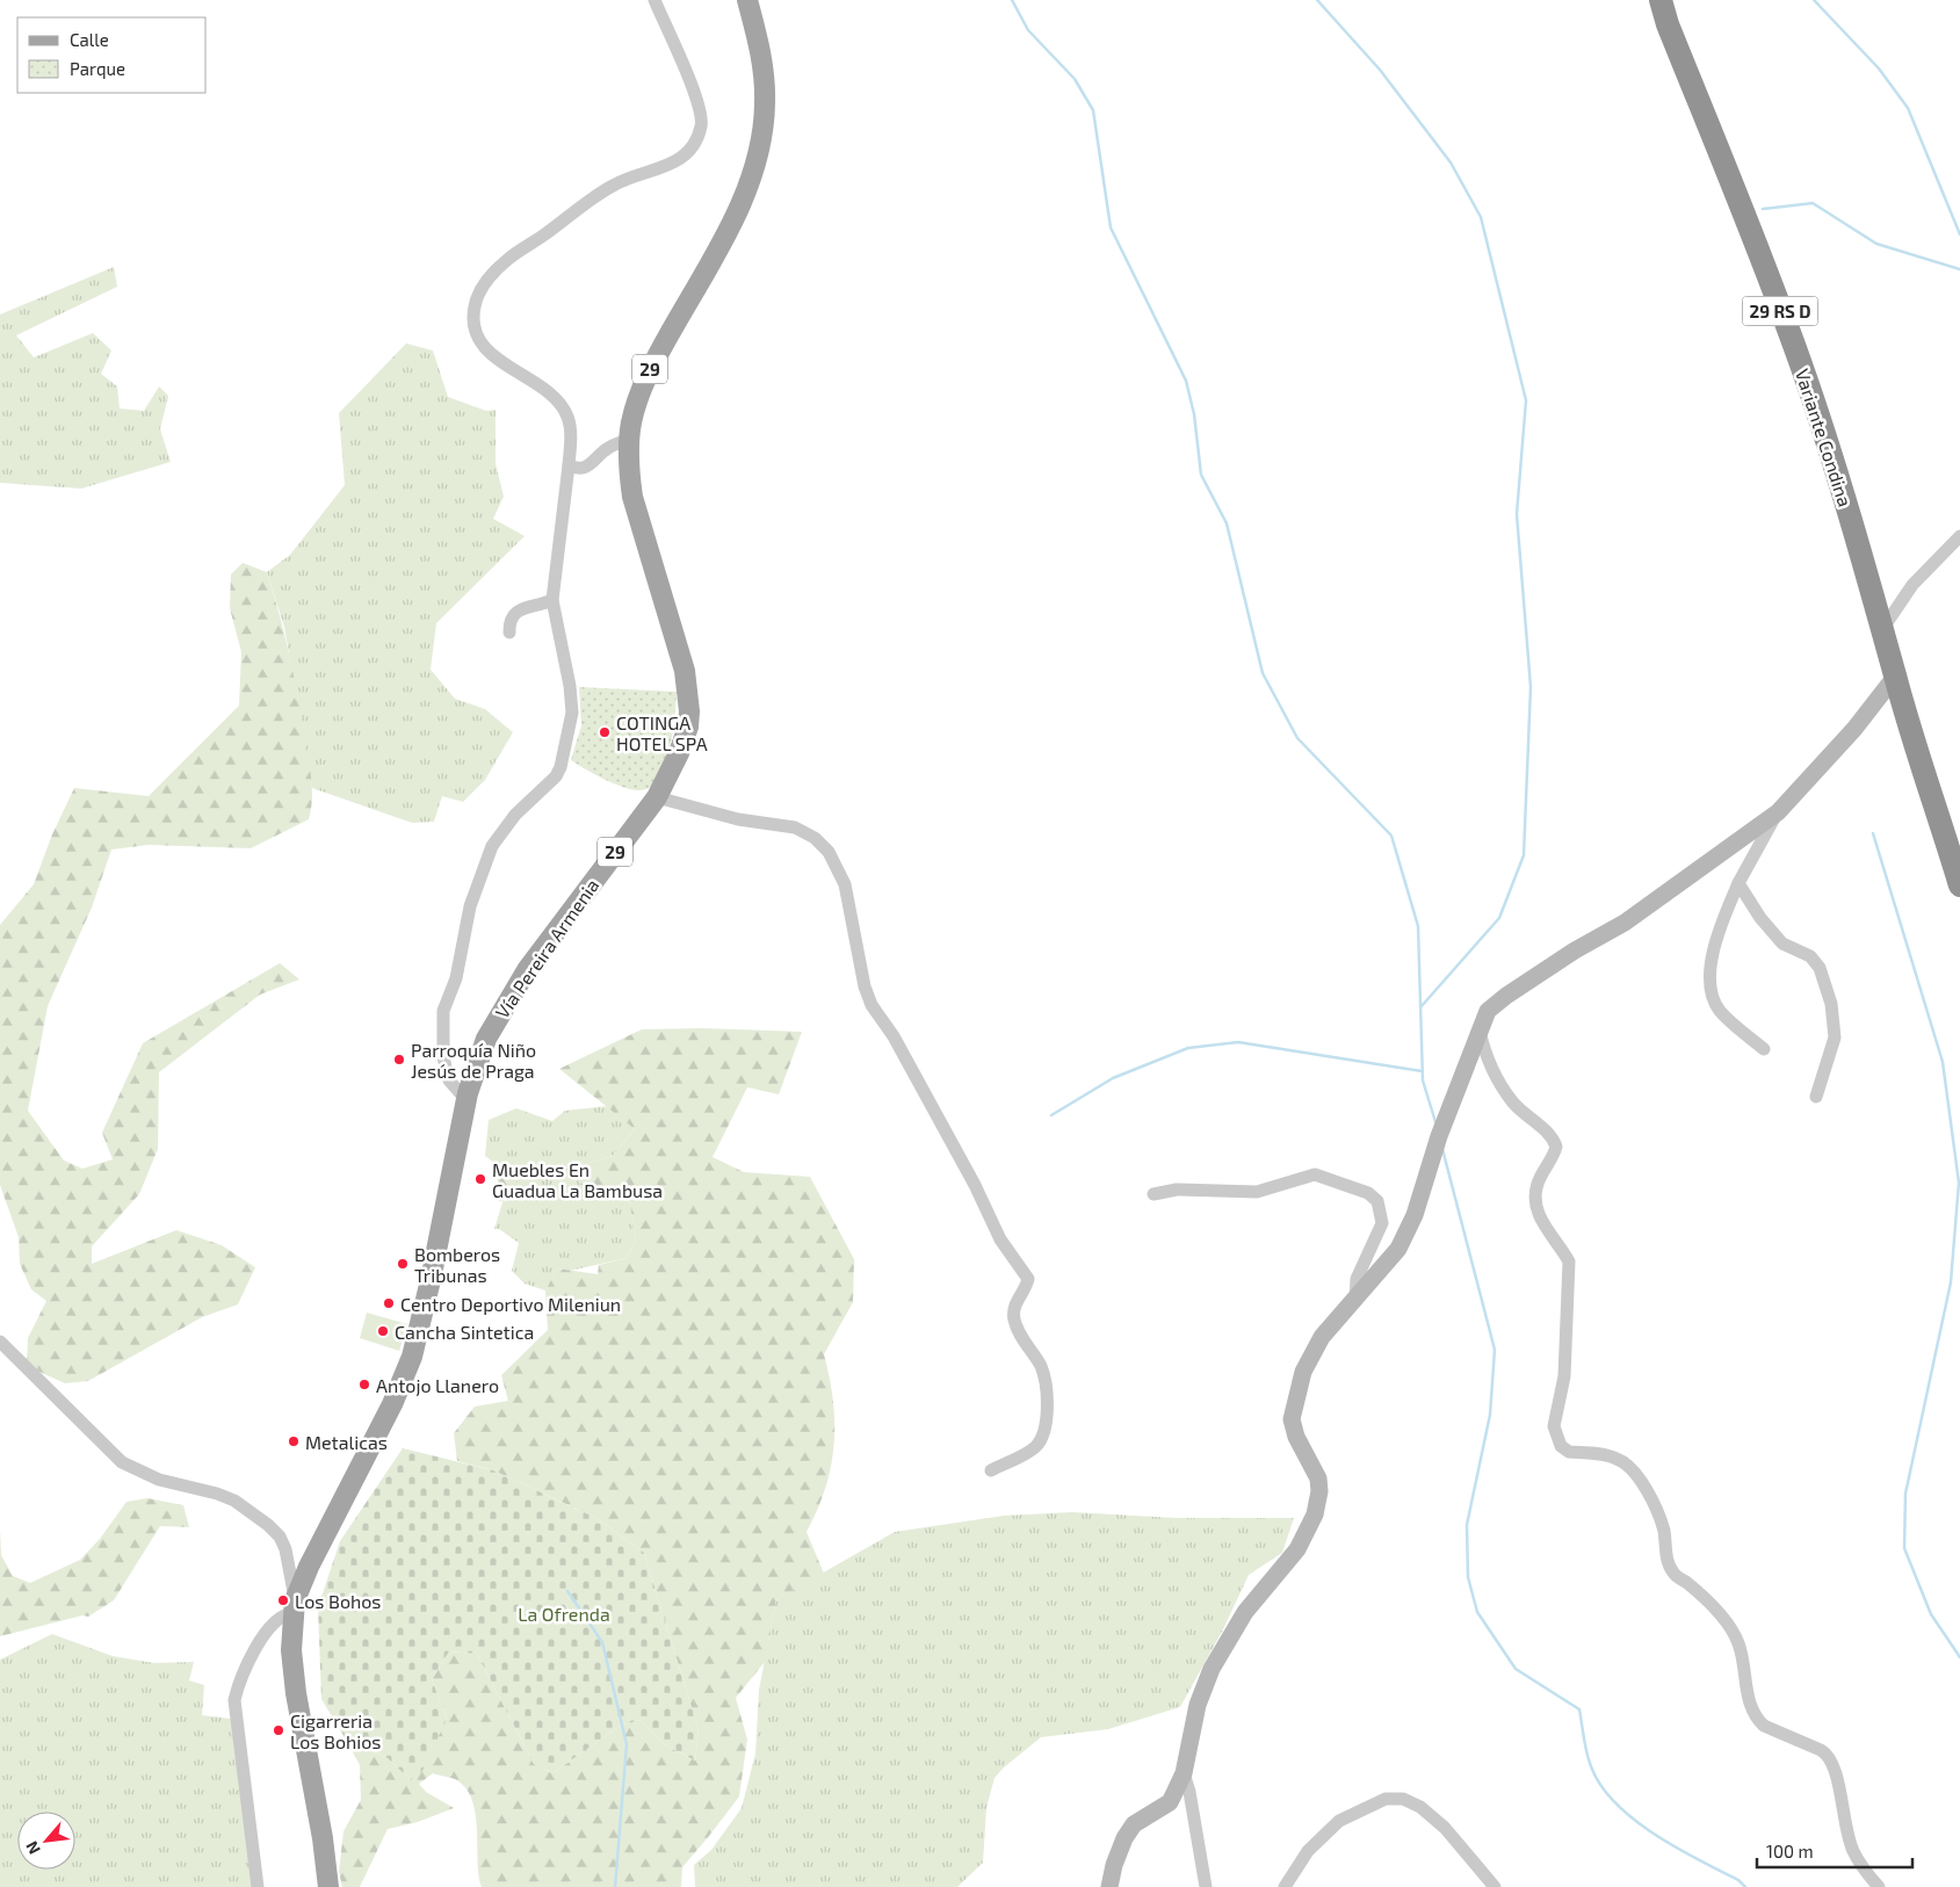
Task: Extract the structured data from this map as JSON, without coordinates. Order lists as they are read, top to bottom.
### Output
{
  "streets": {
    "highway": ["29 RS D", "Variante Condina"],
    "main road": ["29", "Vía Pereira Armenia"]
  },
  "parks": ["La Ofrenda"],
  "places": [
    "COTINGA HOTEL SPA",
    "Parroquía Niño Jesús de Praga",
    "Muebles En Guadua La Bambusa",
    "Bomberos Tribunas",
    "Centro Deportivo Mileniun",
    "Cancha Sintetica",
    "Antojo Llanero",
    "Metalicas",
    "Los Bohos",
    "Cigarreria Los Bohios"
  ],
  "legend": ["Calle", "Parque"],
  "scale_bar": "100 m",
  "north": "bottom left"
}
